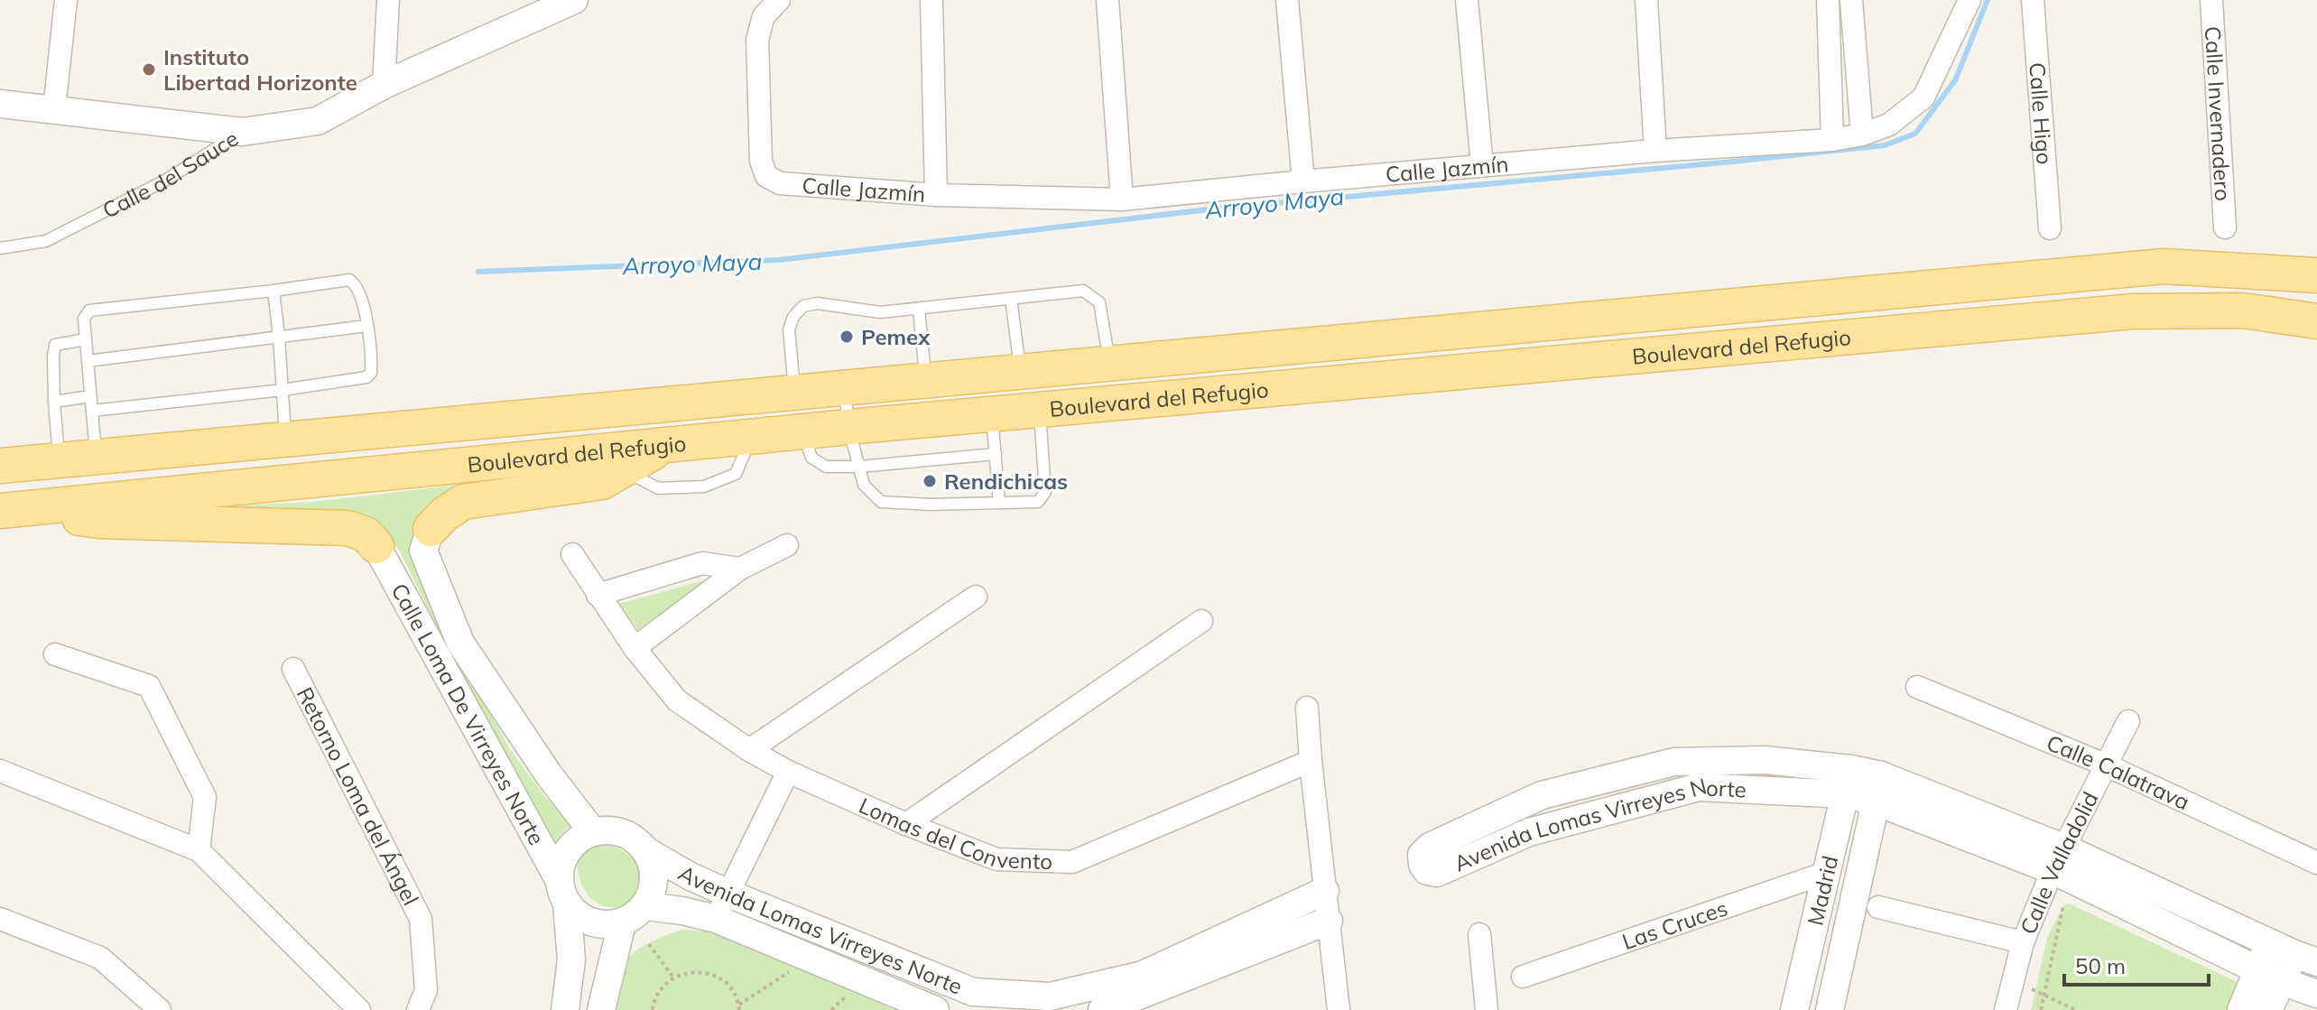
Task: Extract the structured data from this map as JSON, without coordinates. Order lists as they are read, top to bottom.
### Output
{
  "streets": {
    "main road": ["Boulevard del Refugio"],
    "street": [
      "Calle Higo",
      "Calle Invernadero",
      "Calle Jazmín",
      "Calle del Sauce",
      "Calle Loma De Virreyes Norte",
      "Calle Calatrava",
      "Retorno Loma del Ángel",
      "Avenida Lomas Virreyes Norte",
      "Lomas del Convento",
      "Calle Valladolid",
      "Madrid",
      "Las Cruces"
    ]
  },
  "crossings": [
    ["Calle Loma De Virreyes Norte", "Avenida Lomas Virreyes Norte"],
    ["Calle Calatrava", "Calle Valladolid"],
    ["Avenida Lomas Virreyes Norte", "Calle Valladolid"],
    ["Avenida Lomas Virreyes Norte", "Madrid"],
    ["Madrid", "Las Cruces"]
  ],
  "water": ["Arroyo Maya"],
  "places": ["Instituto Libertad Horizonte", "Pemex", "Rendichicas"],
  "scale_bar": "50 m"
}
